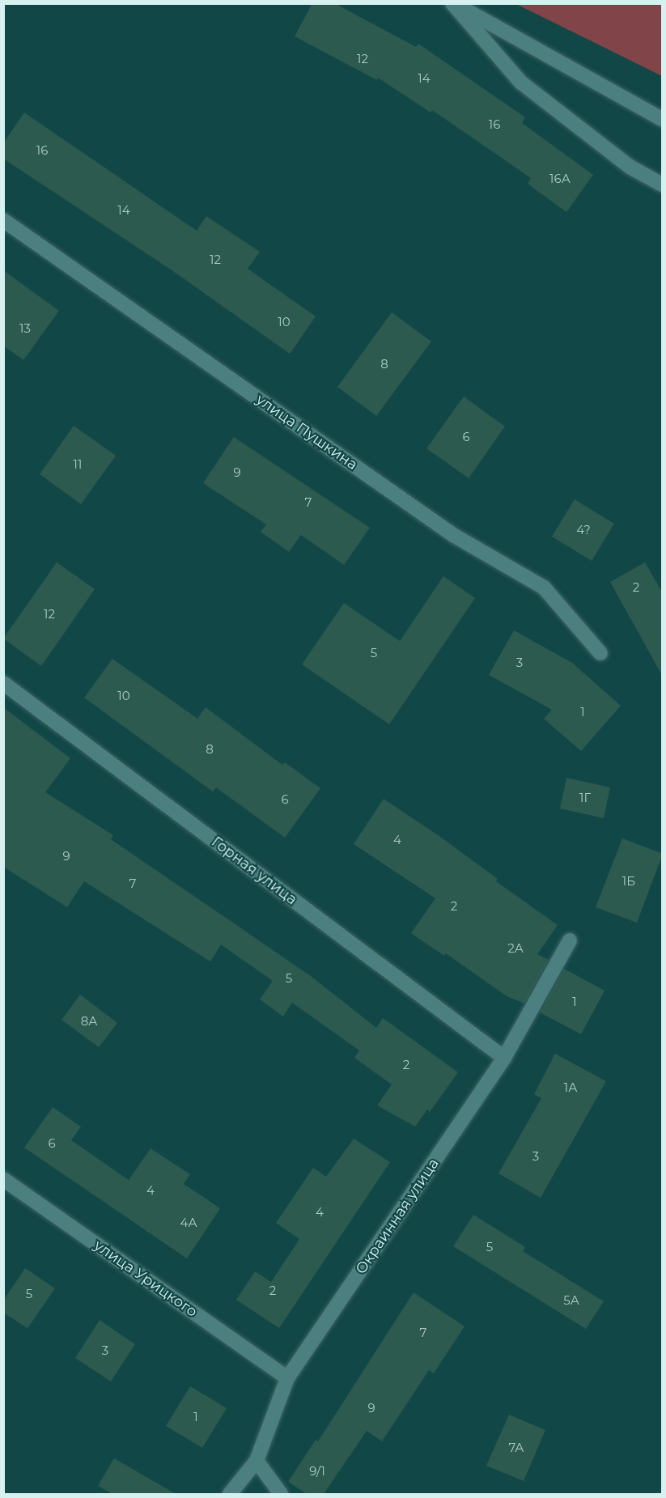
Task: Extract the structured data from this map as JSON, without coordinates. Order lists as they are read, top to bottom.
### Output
{
  "streets": {
    "street": [
      "улица Пушкина",
      "Горная улица",
      "Окраинная улица",
      "улица Урицкого"
    ]
  },
  "crossings": [
    ["Горная улица", "Окраинная улица"],
    ["Окраинная улица", "улица Урицкого"]
  ],
  "house_numbers": [
    "12",
    "14",
    "16",
    "16",
    "16А",
    "14",
    "12",
    "10",
    "13",
    "8",
    "6",
    "11",
    "9",
    "7",
    "4?",
    "2",
    "12",
    "5",
    "3",
    "10",
    "1",
    "8",
    "1Г",
    "6",
    "4",
    "9",
    "1Б",
    "7",
    "2",
    "2А",
    "5",
    "1",
    "8А",
    "2",
    "1А",
    "6",
    "3",
    "4",
    "4",
    "4А",
    "5",
    "2",
    "5",
    "5А",
    "7",
    "3",
    "9",
    "1",
    "7А",
    "9/1"
  ]
}
